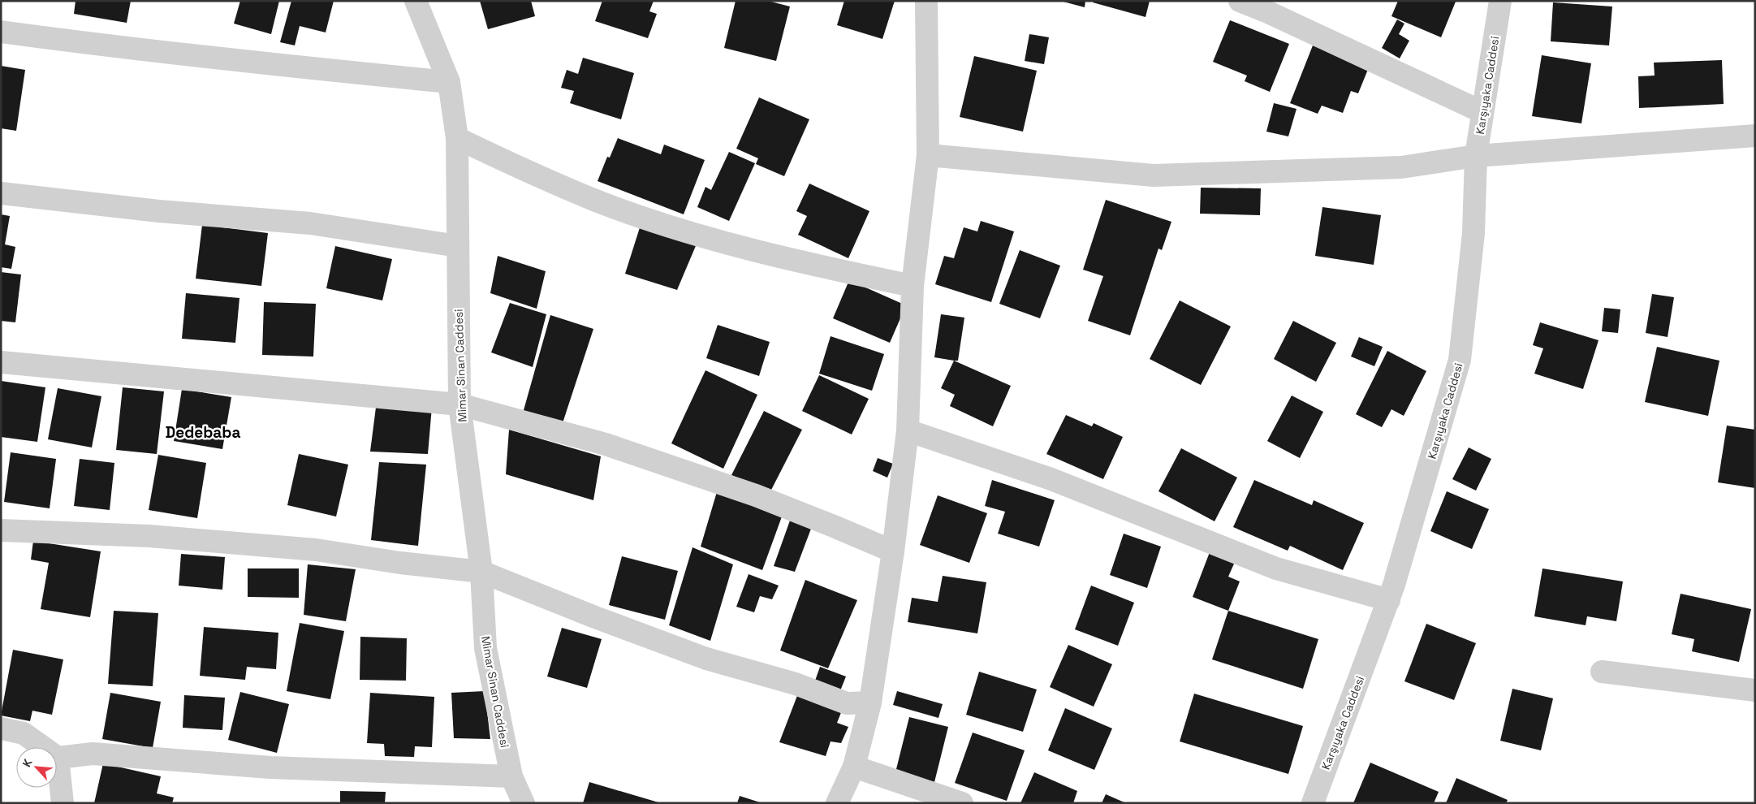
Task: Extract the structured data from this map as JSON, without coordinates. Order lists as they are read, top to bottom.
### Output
{
  "streets": {
    "street": ["Karşıyaka Caddesi", "Mimar Sinan Caddesi"]
  },
  "districts": ["Dedebaba"],
  "north": "top left"
}
